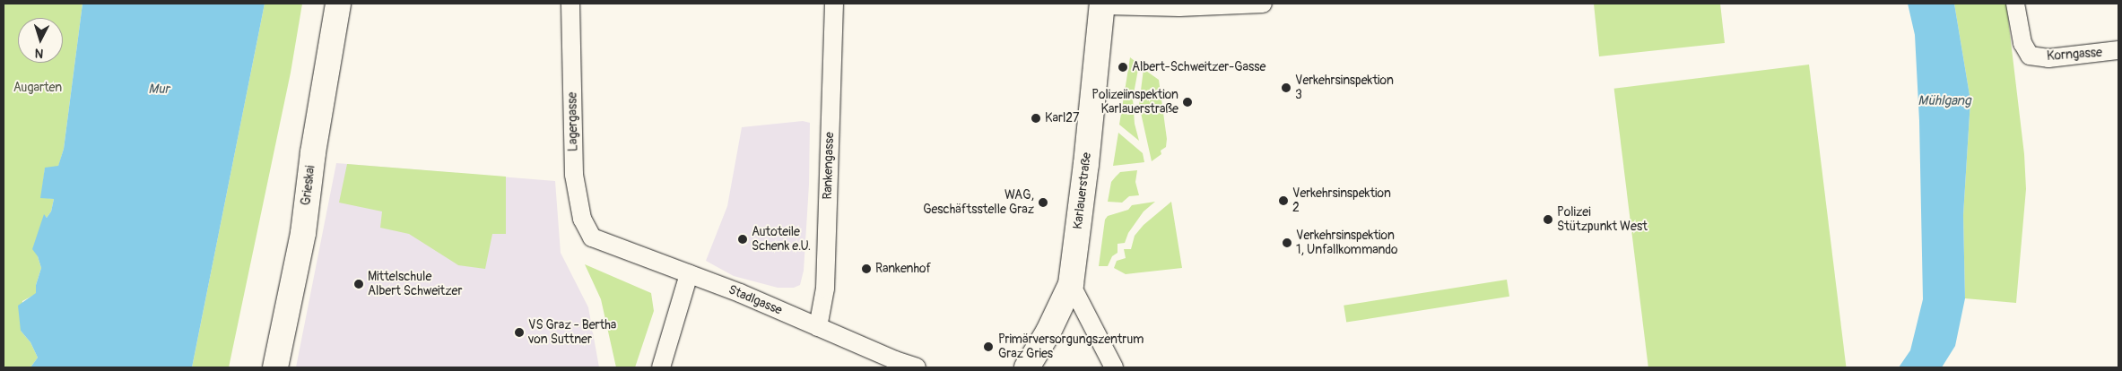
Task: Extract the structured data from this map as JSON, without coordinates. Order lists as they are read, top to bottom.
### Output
{
  "streets": {
    "main road": ["Grieskai", "Karlauerstraße"],
    "street": [
      "Korngasse",
      "Lagergasse",
      "Rankengasse",
      "Stadlgasse"
    ]
  },
  "crossings": [
    ["Lagergasse", "Stadlgasse"],
    ["Rankengasse", "Stadlgasse"]
  ],
  "water": ["Mur", "Mühlgang"],
  "parks": ["Augarten"],
  "places": [
    "Albert-Schweitzer-Gasse",
    "Verkehrsinspektion 3",
    "Polizeiinspektion Karlauerstraße",
    "Karl27",
    "Verkehrsinspektion 2",
    "WAG, Geschäftsstelle Graz",
    "Polizei Stützpunkt West",
    "Autoteile Schenk e.U.",
    "Verkehrsinspektion 1, Unfallkommando",
    "Rankenhof",
    "Mittelschule Albert Schweitzer",
    "VS Graz - Bertha von Suttner",
    "Primärversorgungszentrum Graz Gries"
  ],
  "north": "bottom"
}
